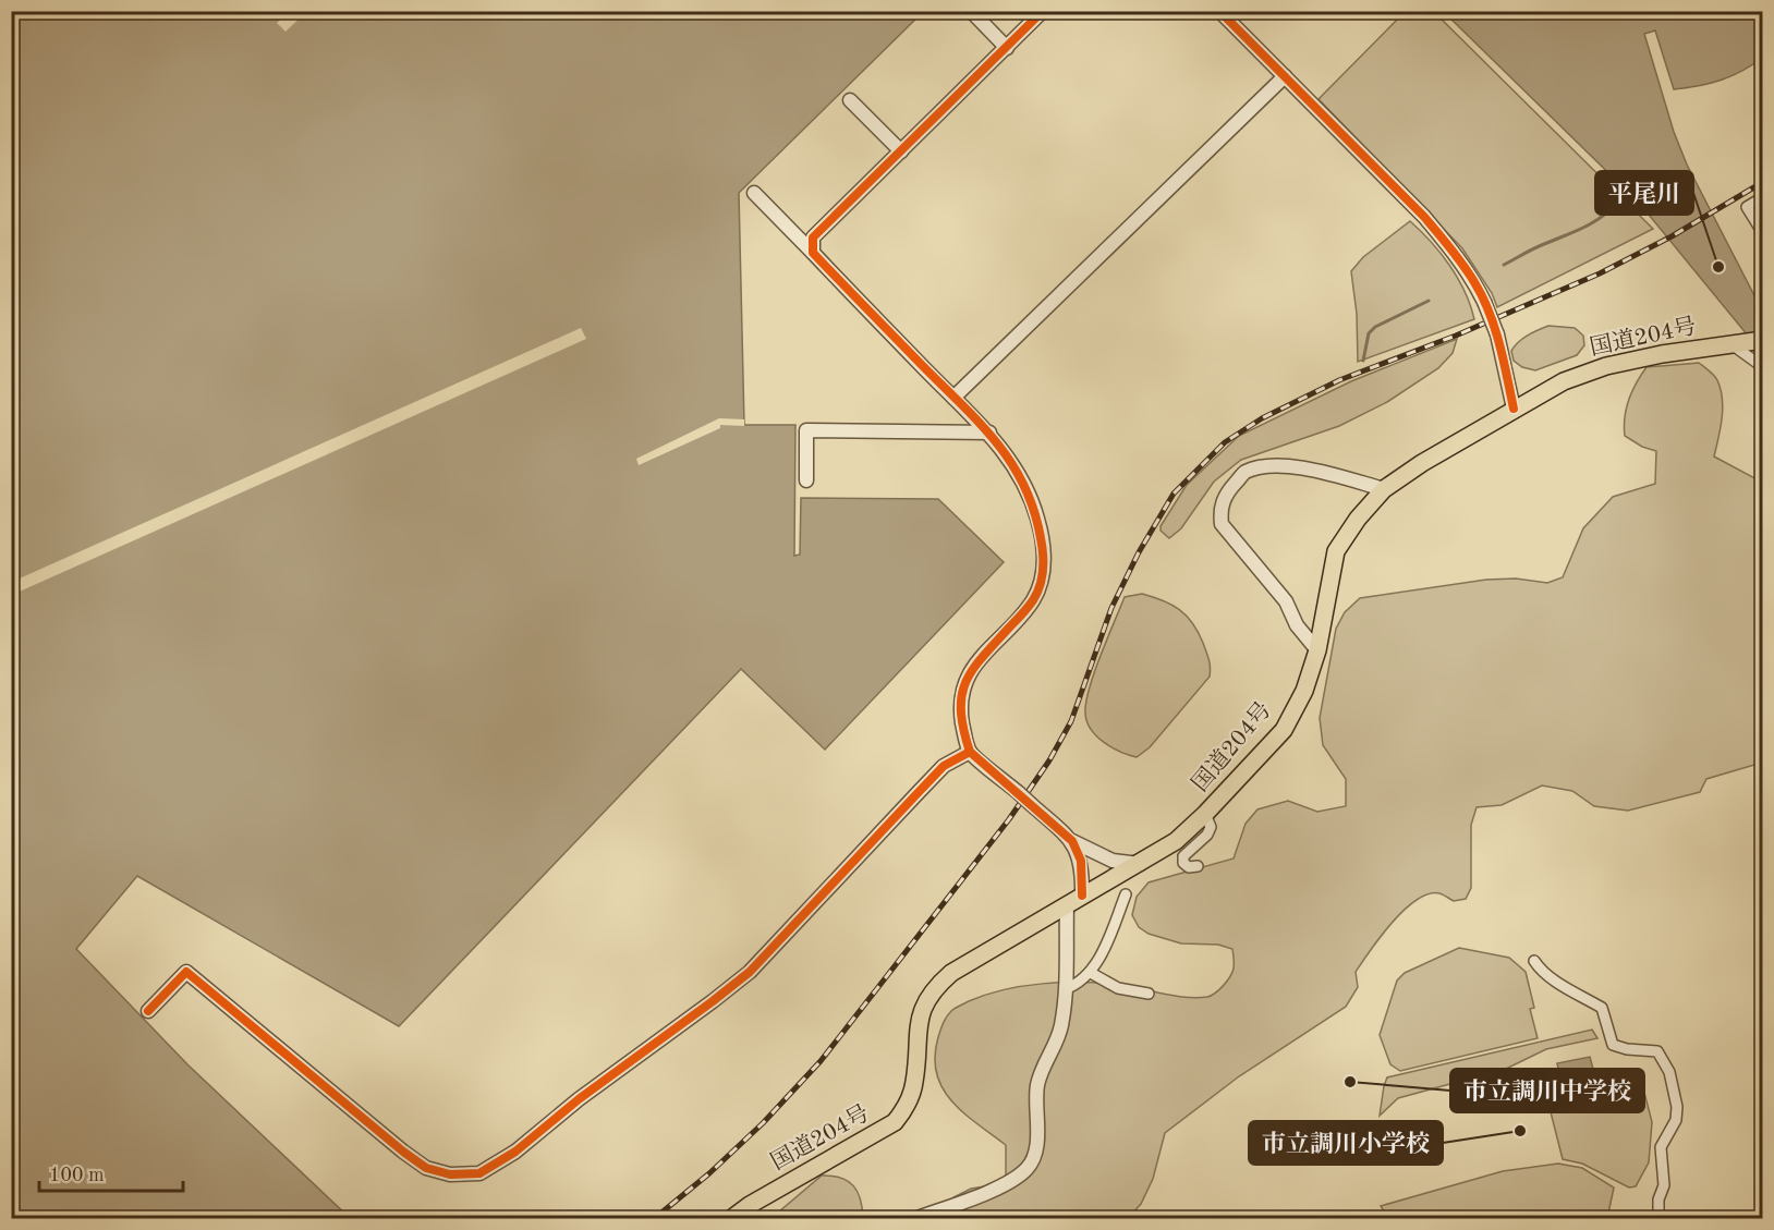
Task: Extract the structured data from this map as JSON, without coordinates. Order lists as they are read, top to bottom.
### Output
{
  "streets": {
    "highway": ["国道204号"]
  },
  "places": ["平尾川", "市立調川中学校", "市立調川小学校"],
  "scale_bar": "100 m"
}
